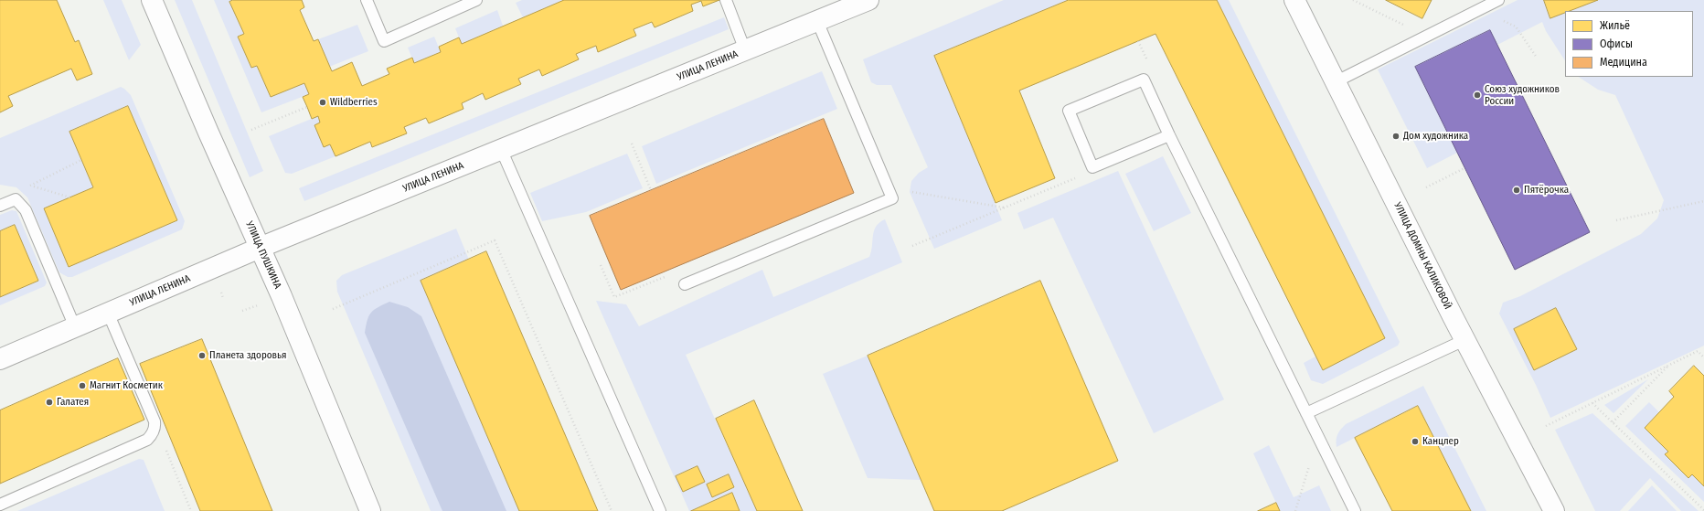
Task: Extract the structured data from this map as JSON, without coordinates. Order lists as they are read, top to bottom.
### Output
{
  "streets": {
    "street": ["УЛИЦА ЛЕНИНА", "УЛИЦА ПУШКИНА", "УЛИЦА ДОМНЫ КАЛИКОВОЙ"]
  },
  "crossings": [
    ["УЛИЦА ЛЕНИНА", "УЛИЦА ПУШКИНА"]
  ],
  "places": [
    "Союз художников России",
    "Wildberries",
    "Дом художника",
    "Пятёрочка",
    "Планета здоровья",
    "Магнит Косметик",
    "Галатея",
    "Канцлер"
  ],
  "legend": ["Жильё", "Офисы", "Медицина"]
}
